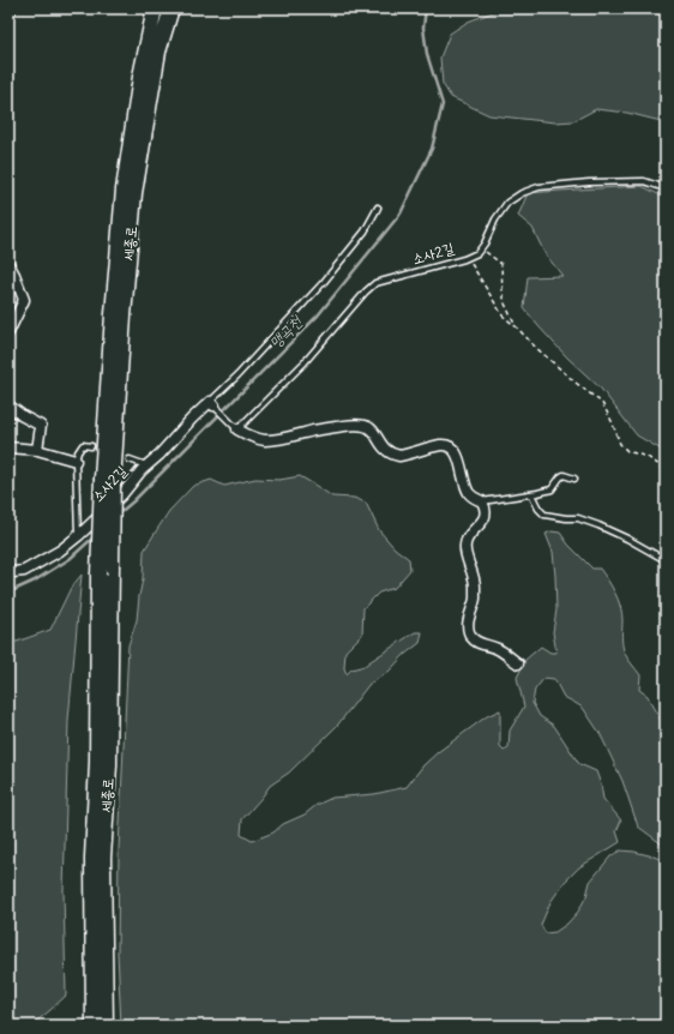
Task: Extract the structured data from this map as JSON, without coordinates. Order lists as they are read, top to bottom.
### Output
{
  "streets": {
    "main road": ["세종로"],
    "street": ["소사2길"]
  },
  "water": ["맹곡천"]
}
